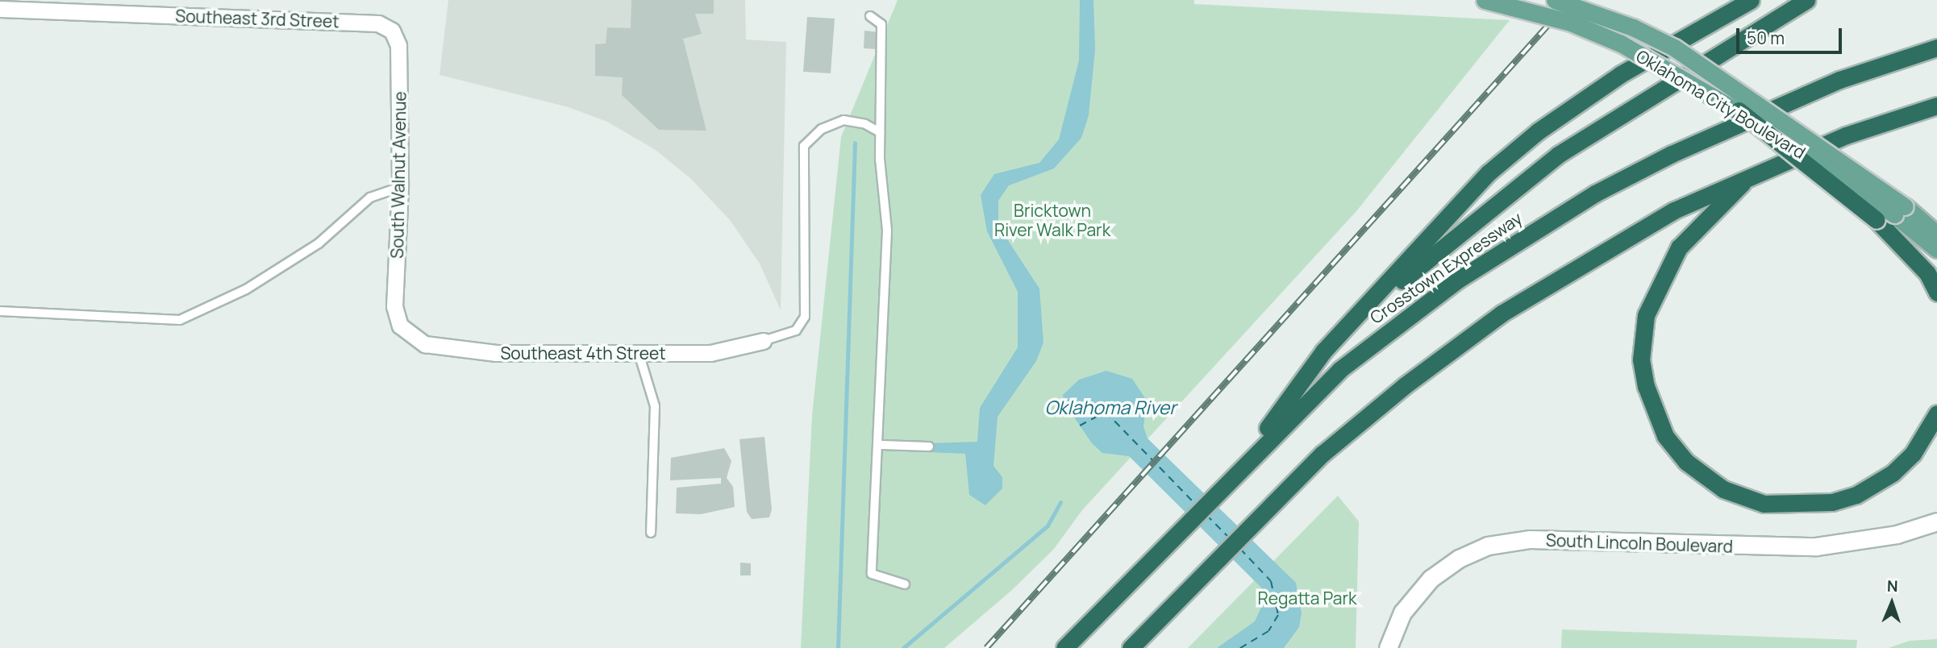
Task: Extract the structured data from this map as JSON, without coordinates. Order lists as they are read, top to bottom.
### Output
{
  "streets": {
    "highway": ["Crosstown Expressway"],
    "main road": ["Oklahoma City Boulevard", "South Lincoln Boulevard"],
    "street": ["Southeast 3rd Street", "South Walnut Avenue", "Southeast 4th Street"]
  },
  "crossings": [
    ["Southeast 3rd Street", "South Walnut Avenue"],
    ["South Walnut Avenue", "Southeast 4th Street"]
  ],
  "water": ["Oklahoma River"],
  "parks": ["Bricktown River Walk Park", "Regatta Park"],
  "scale_bar": "50 m",
  "north": "top"
}
